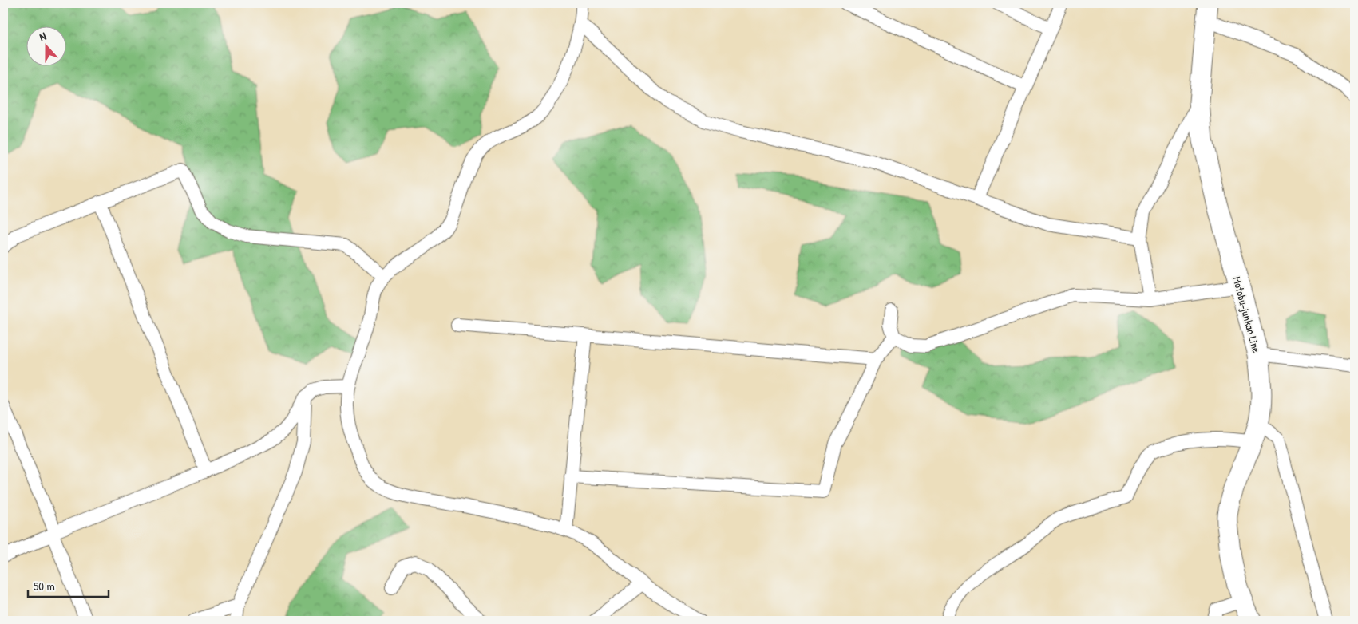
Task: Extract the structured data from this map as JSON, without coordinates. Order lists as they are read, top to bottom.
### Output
{
  "streets": {
    "main road": ["Motobu-junkan Line"]
  },
  "scale_bar": "50 m",
  "north": "top"
}
